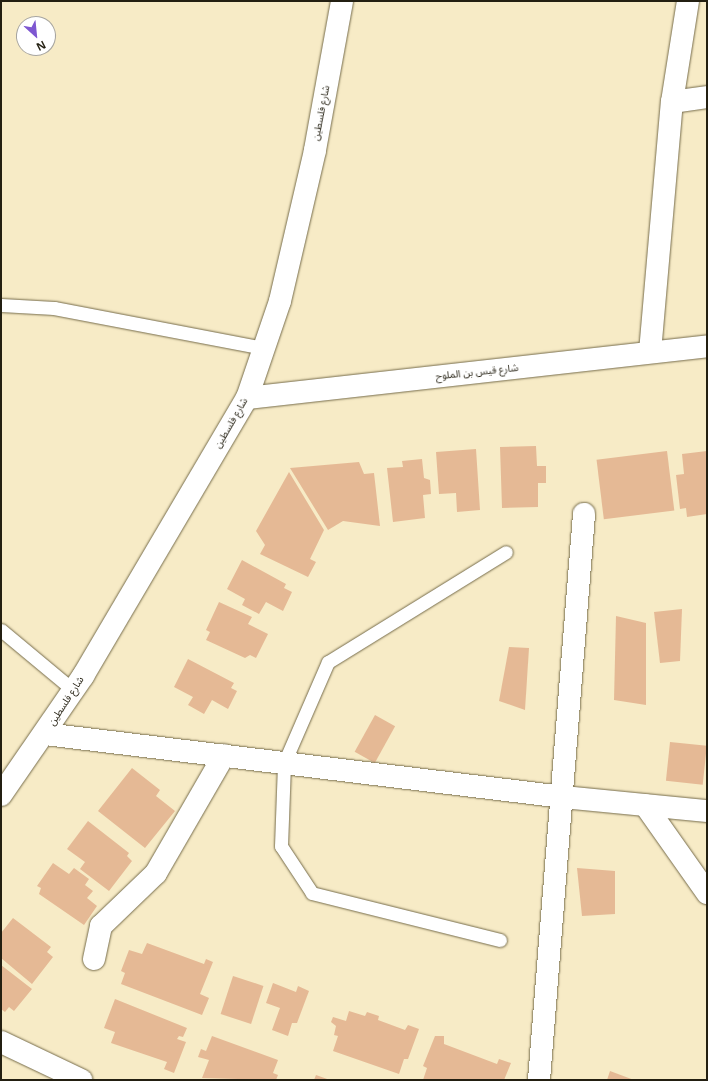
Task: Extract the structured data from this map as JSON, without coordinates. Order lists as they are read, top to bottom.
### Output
{
  "streets": {
    "street": ["شارع فلسطين", "شارع قيس بن الملوح"]
  },
  "crossings": [
    ["شارع فلسطين", "شارع قيس بن الملوح"]
  ],
  "north": "bottom right"
}
